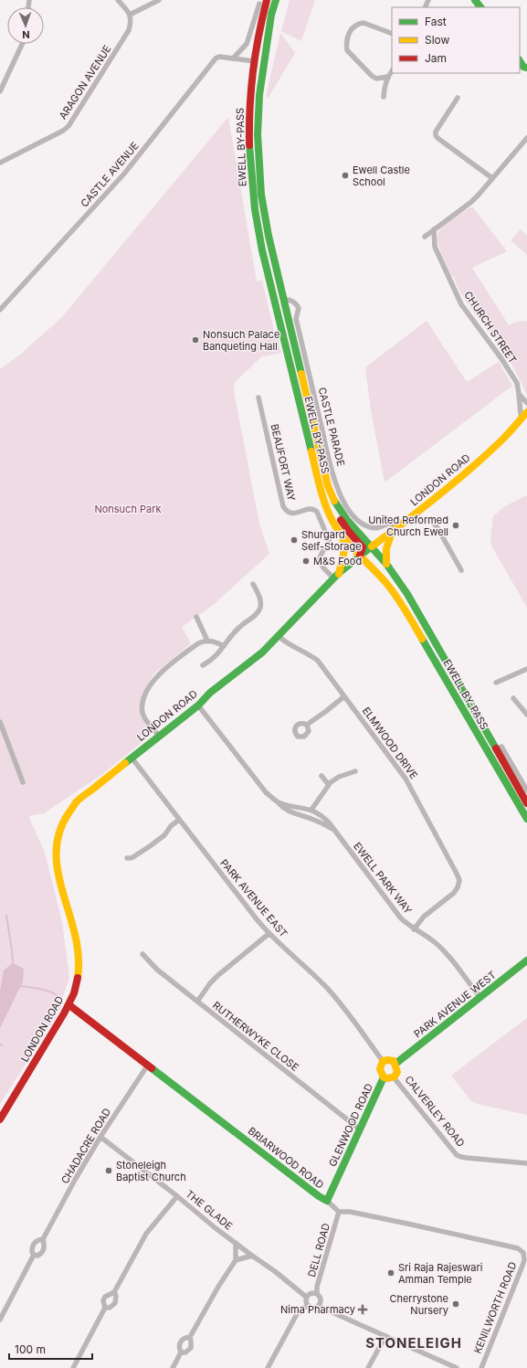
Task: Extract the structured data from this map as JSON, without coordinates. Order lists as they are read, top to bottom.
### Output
{
  "streets": {
    "main road": [
      "EWELL BY-PASS",
      "LONDON ROAD",
      "PARK AVENUE WEST",
      "CALVERLEY ROAD",
      "GLENWOOD ROAD",
      "BRIARWOOD ROAD"
    ],
    "street": [
      "ARAGON AVENUE",
      "CASTLE AVENUE",
      "CHURCH STREET",
      "CASTLE PARADE",
      "BEAUFORT WAY",
      "ELMWOOD DRIVE",
      "EWELL PARK WAY",
      "PARK AVENUE EAST",
      "RUTHERWYKE CLOSE",
      "CHADACRE ROAD",
      "THE GLADE",
      "DELL ROAD",
      "KENILWORTH ROAD"
    ]
  },
  "crossings": [
    ["EWELL BY-PASS", "CASTLE AVENUE"],
    ["EWELL BY-PASS", "CASTLE PARADE"],
    ["EWELL BY-PASS", "LONDON ROAD"],
    ["CHURCH STREET", "LONDON ROAD"],
    ["CASTLE PARADE", "LONDON ROAD"],
    ["BEAUFORT WAY", "LONDON ROAD"],
    ["LONDON ROAD", "ELMWOOD DRIVE"],
    ["LONDON ROAD", "EWELL PARK WAY"],
    ["LONDON ROAD", "PARK AVENUE EAST"],
    ["LONDON ROAD", "BRIARWOOD ROAD"],
    ["ELMWOOD DRIVE", "EWELL PARK WAY"],
    ["EWELL PARK WAY", "PARK AVENUE WEST"],
    ["PARK AVENUE EAST", "PARK AVENUE WEST"],
    ["PARK AVENUE EAST", "CALVERLEY ROAD"],
    ["PARK AVENUE EAST", "GLENWOOD ROAD"],
    ["PARK AVENUE WEST", "CALVERLEY ROAD"],
    ["PARK AVENUE WEST", "GLENWOOD ROAD"],
    ["RUTHERWYKE CLOSE", "GLENWOOD ROAD"],
    ["CALVERLEY ROAD", "GLENWOOD ROAD"],
    ["GLENWOOD ROAD", "BRIARWOOD ROAD"],
    ["CHADACRE ROAD", "BRIARWOOD ROAD"],
    ["CHADACRE ROAD", "THE GLADE"],
    ["BRIARWOOD ROAD", "DELL ROAD"],
    ["THE GLADE", "DELL ROAD"]
  ],
  "districts": ["STONELEIGH"],
  "parks": ["Nonsuch Park"],
  "places": {
    "other": [
      "Ewell Castle School",
      "Nonsuch Palace Banqueting Hall",
      "United Reformed Church Ewell",
      "Shurgard Self-Storage",
      "M&S Food",
      "Stoneleigh Baptist Church",
      "Sri Raja Rajeswari Amman Temple",
      "Cherrystone Nursery"
    ],
    "health": ["Nima Pharmacy"]
  },
  "legend": ["Fast", "Slow", "Jam"],
  "scale_bar": "100 m",
  "north": "bottom"
}
